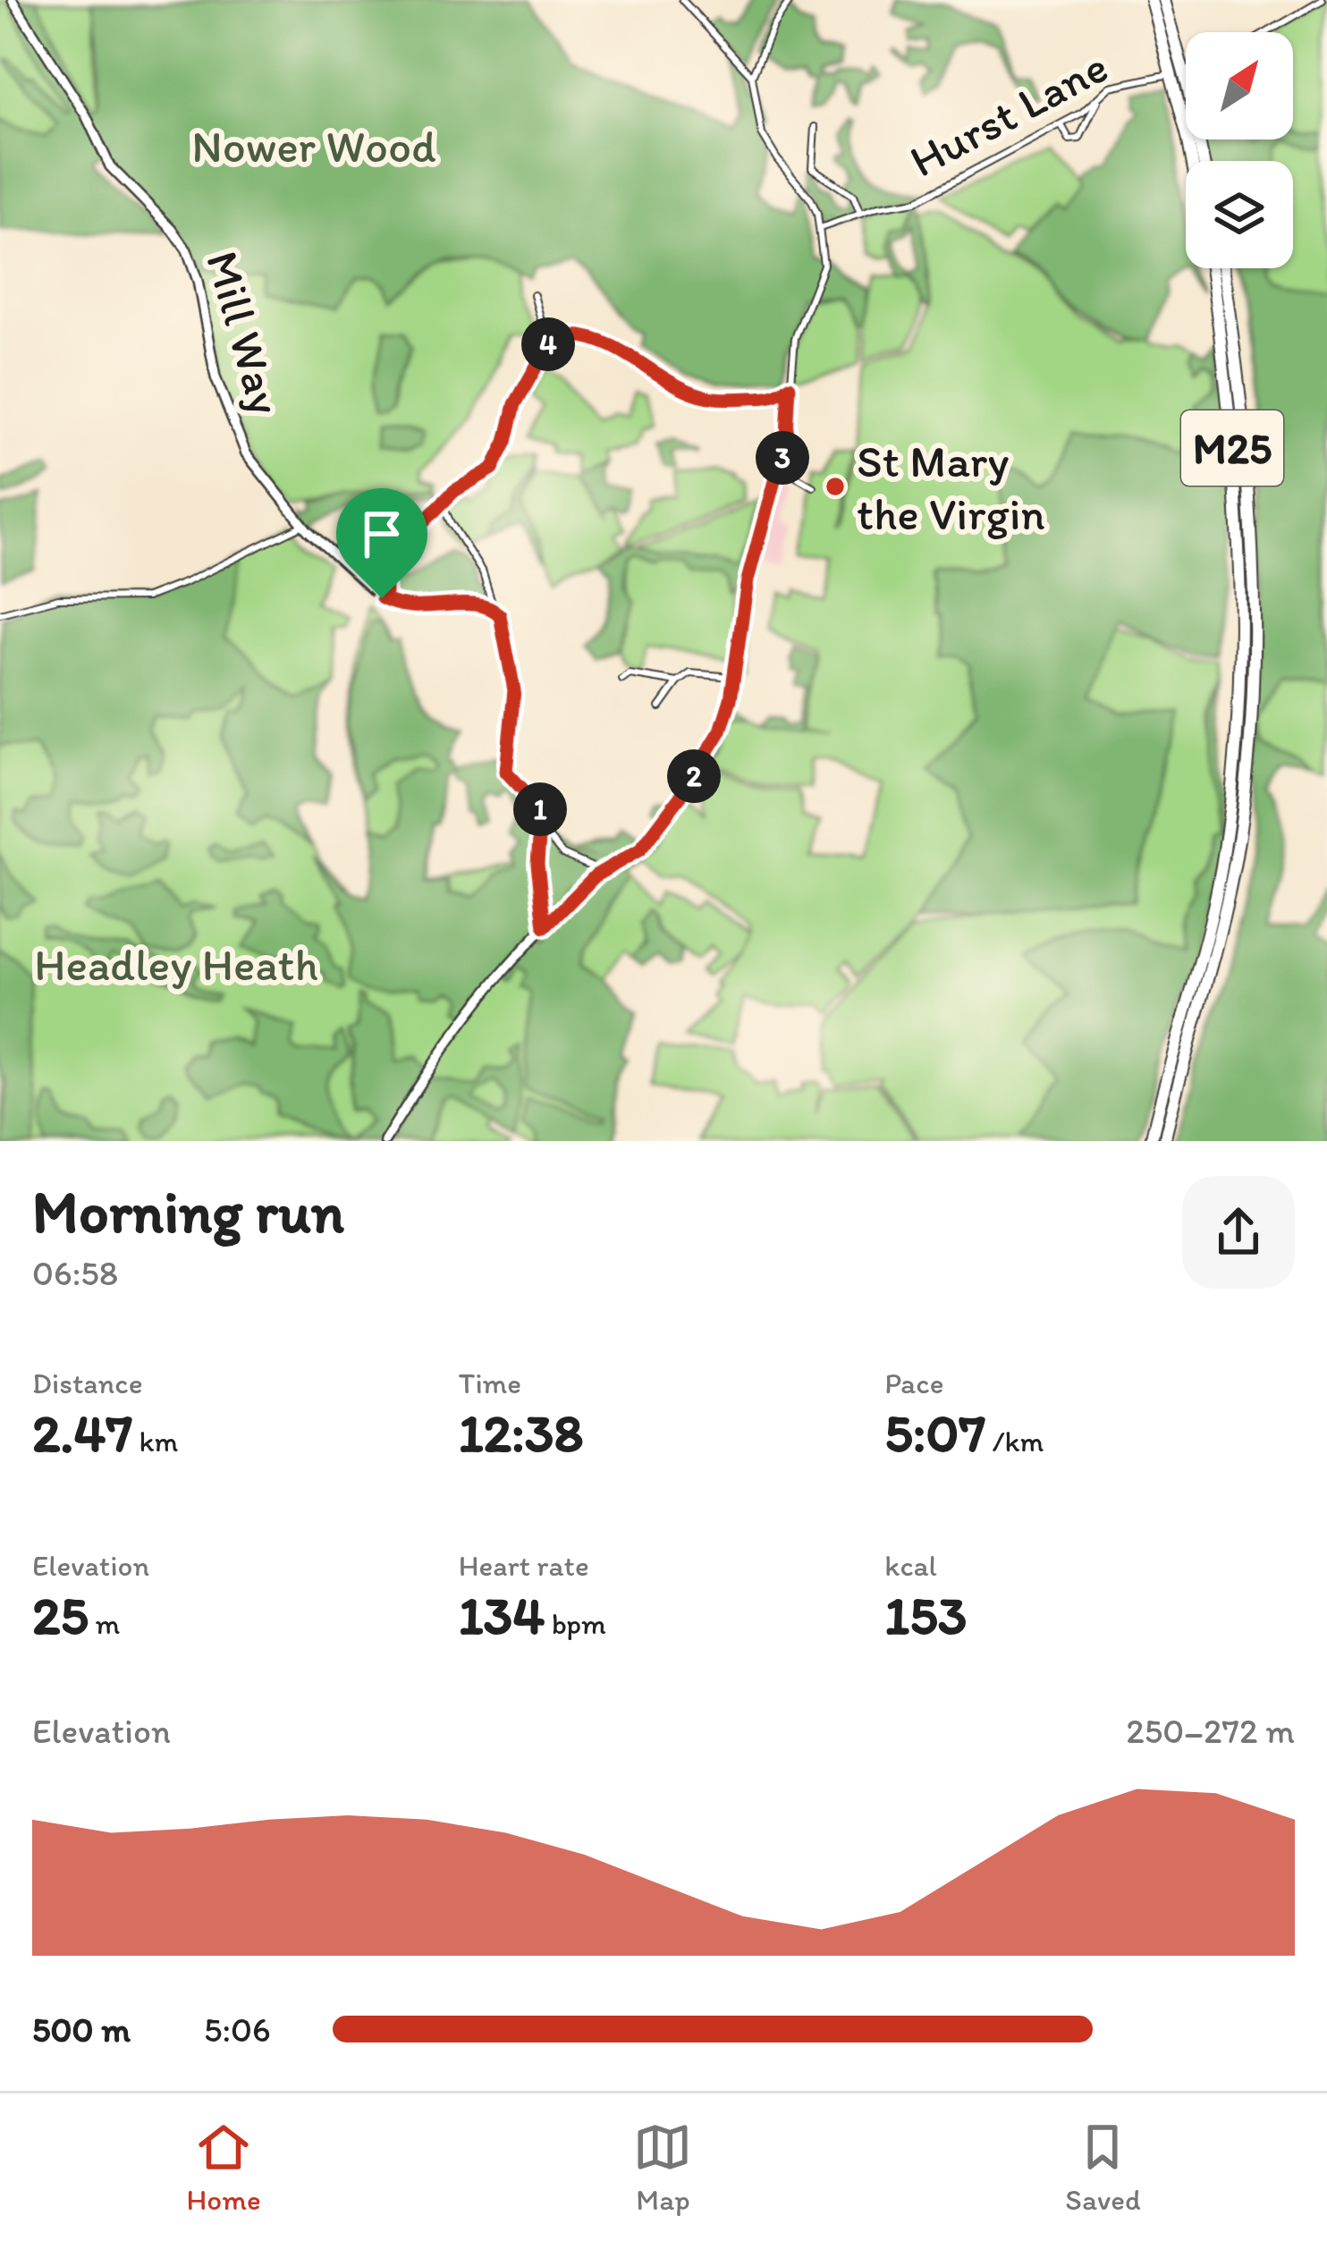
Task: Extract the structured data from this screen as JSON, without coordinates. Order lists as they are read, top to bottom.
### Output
{
  "streets": {
    "highway": ["M25"],
    "main road": ["Mill Way"],
    "street": ["Hurst Lane"]
  },
  "parks": ["Nower Wood", "Headley Heath"],
  "places": ["St Mary the Virgin"],
  "north": "top right",
  "page": {
    "pins": [
      "4",
      "3",
      "2",
      "1"
    ],
    "heading": ["Morning run", "06:58"],
    "stats": [
      ["Distance", "2.47 km"],
      ["Time", "12:38"],
      ["Pace", "5:07 /km"],
      ["Elevation", "25 m"],
      ["Heart rate", "134 bpm"],
      ["kcal", "153"]
    ],
    "chart": ["Elevation", "250–272 m"],
    "list": [
      {
        "name": "500 m",
        "note": "5:06"
      }
    ],
    "tabs": ["Home", "Map", "Saved"]
  }
}
